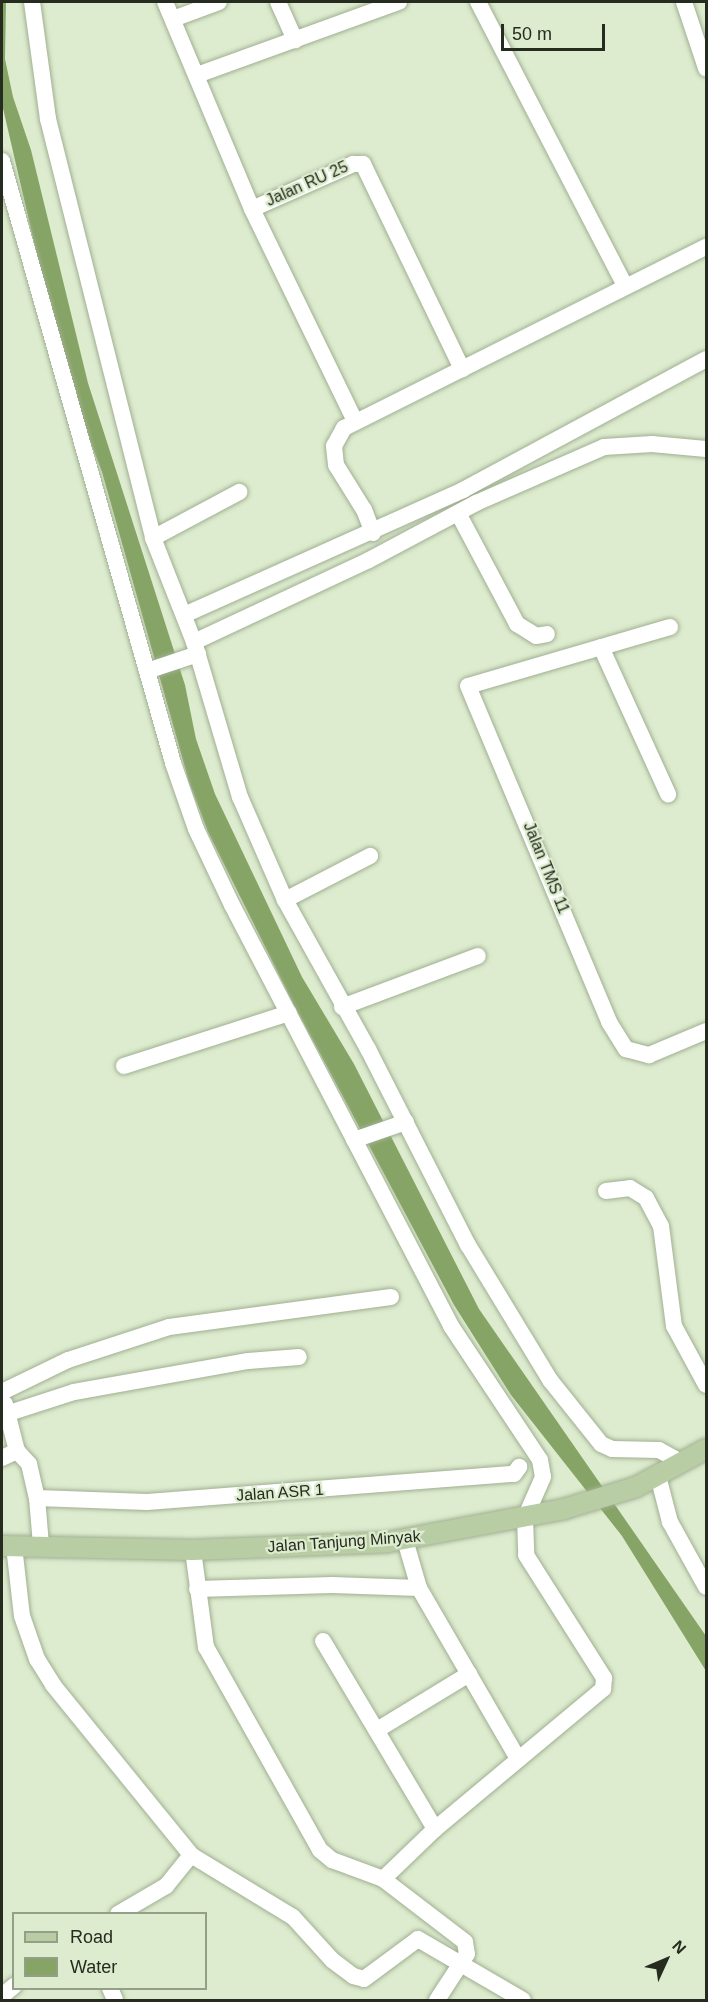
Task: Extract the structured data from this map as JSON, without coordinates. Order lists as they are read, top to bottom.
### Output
{
  "streets": {
    "main road": ["Jalan Tanjung Minyak"],
    "street": ["Jalan RU 25", "Jalan TMS 11", "Jalan ASR 1"]
  },
  "legend": ["Road", "Water"],
  "scale_bar": "50 m",
  "north": "top right"
}
